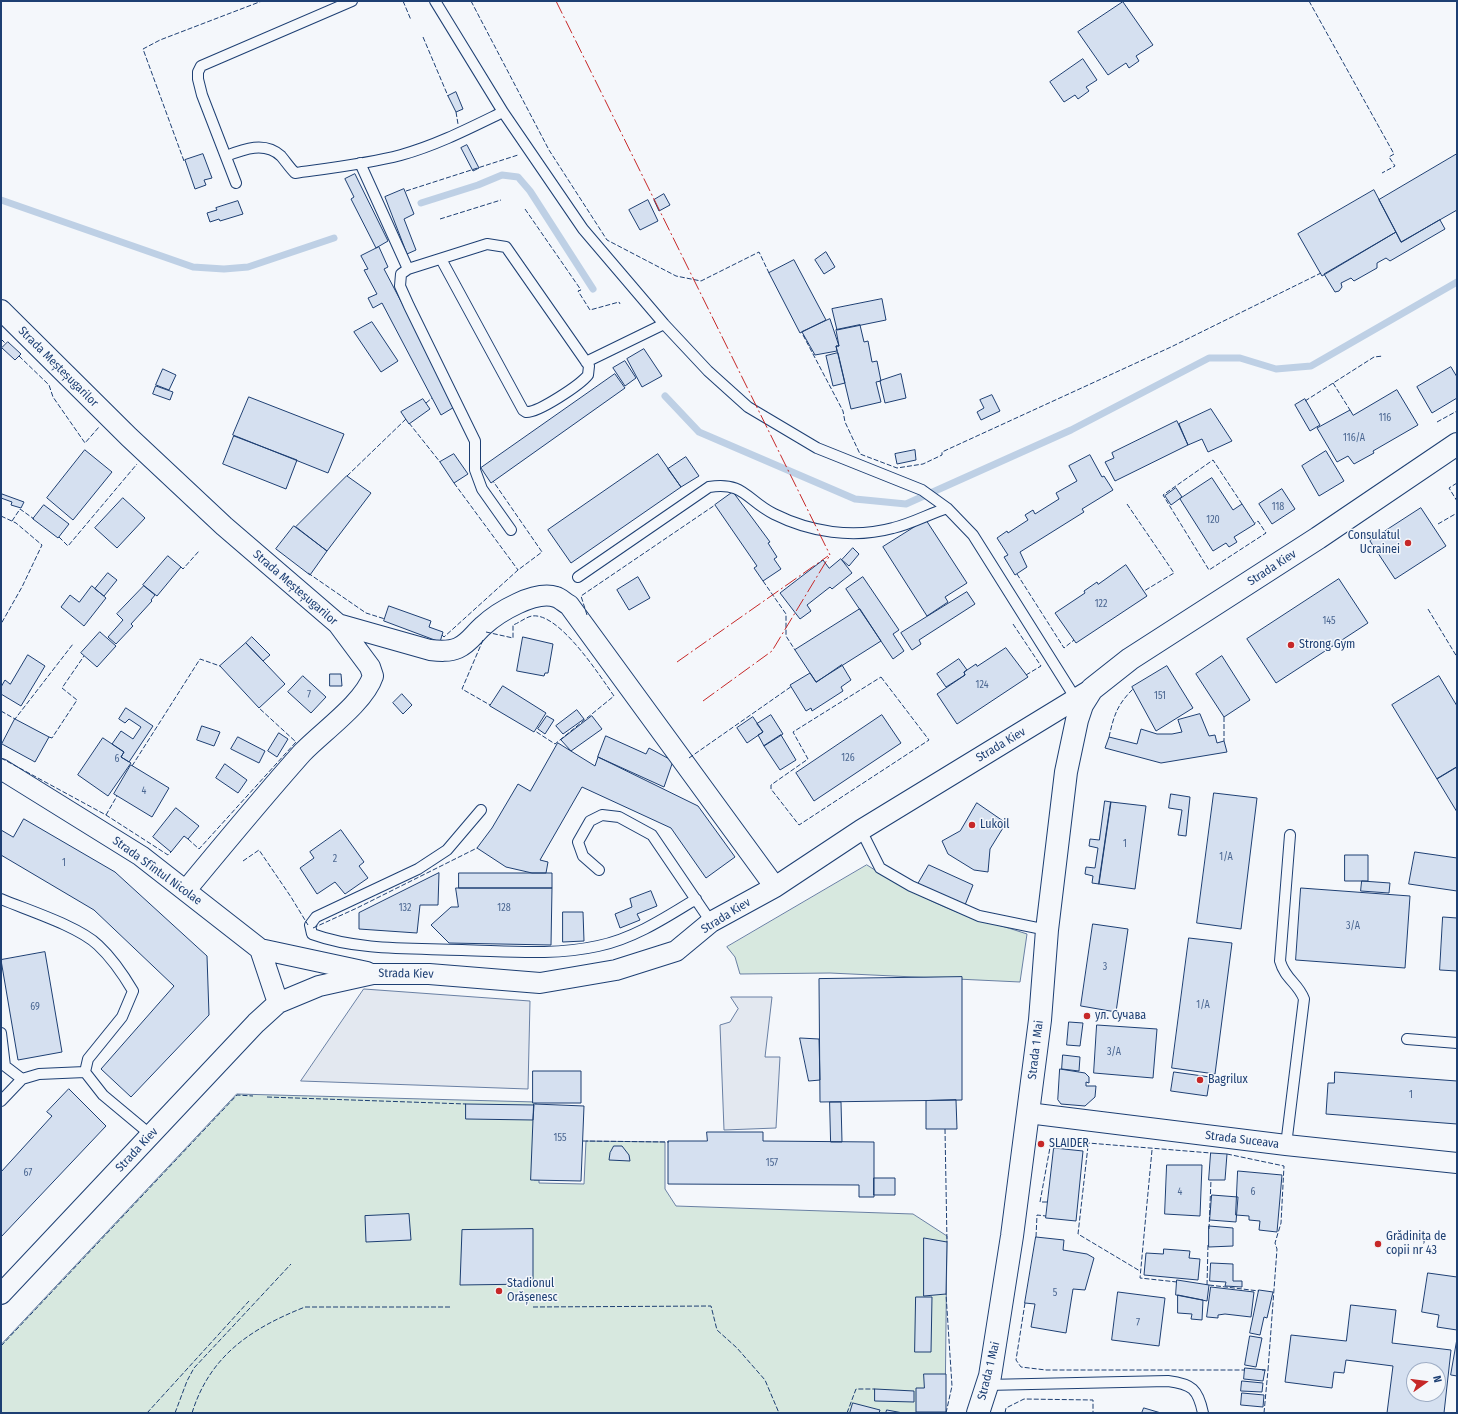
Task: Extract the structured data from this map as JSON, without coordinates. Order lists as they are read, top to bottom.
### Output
{
  "streets": {
    "main road": ["Strada Kiev", "Strada 1 Mai"],
    "street": ["Strada Meșteșugarilor", "Strada Sfîntul Nicolae", "Strada Suceava"]
  },
  "crossings": [
    ["Strada Meșteșugarilor", "Strada Sfîntul Nicolae"],
    ["Strada Kiev", "Strada 1 Mai"],
    ["Strada 1 Mai", "Strada Suceava"]
  ],
  "places": [
    "Consulatul Ucrainei",
    "Strong Gym",
    "Lukoil",
    "ул. Сучава",
    "Bagrilux",
    "SLAIDER",
    "Grădinița de copii nr 43",
    "Stadionul Orășenesc"
  ],
  "house_numbers": [
    "116",
    "116/A",
    "118",
    "120",
    "122",
    "145",
    "124",
    "7",
    "151",
    "126",
    "6",
    "4",
    "1",
    "1/A",
    "2",
    "1",
    "132",
    "128",
    "3/A",
    "3",
    "1/A",
    "69",
    "3/A",
    "1",
    "155",
    "157",
    "67",
    "4",
    "6",
    "5",
    "7"
  ],
  "north": "right"
}
